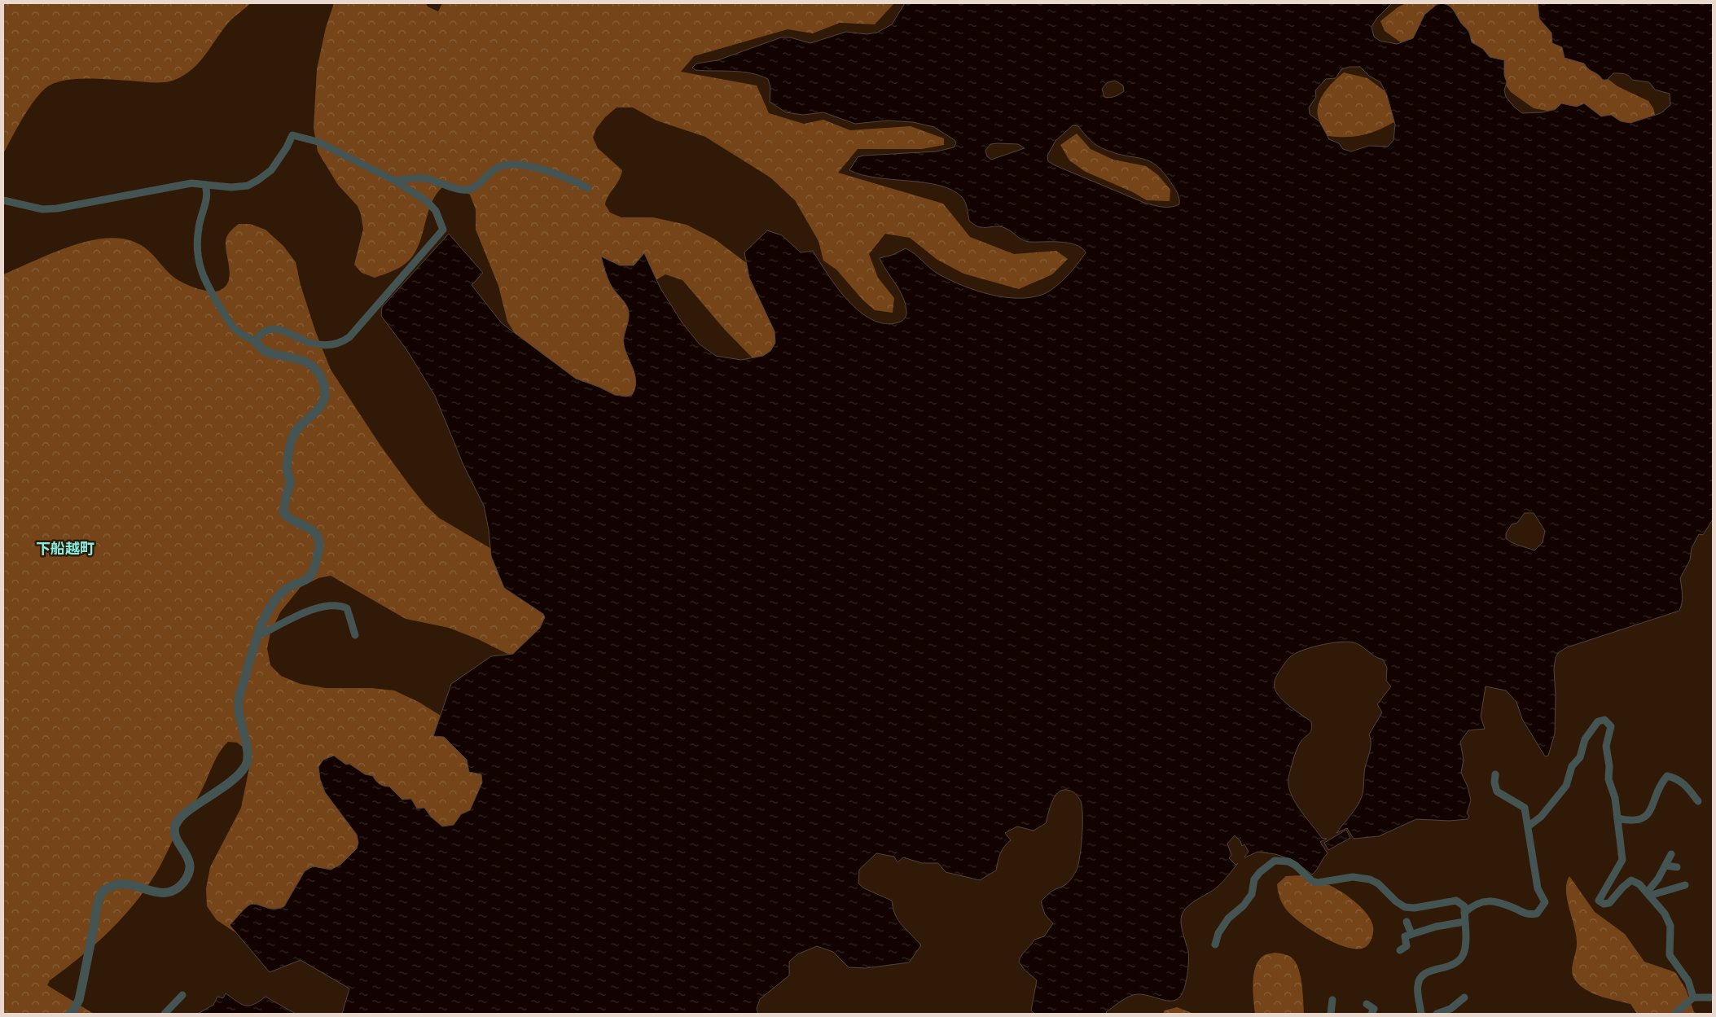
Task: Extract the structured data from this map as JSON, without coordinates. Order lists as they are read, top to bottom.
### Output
{
  "districts": ["下船越町"]
}
